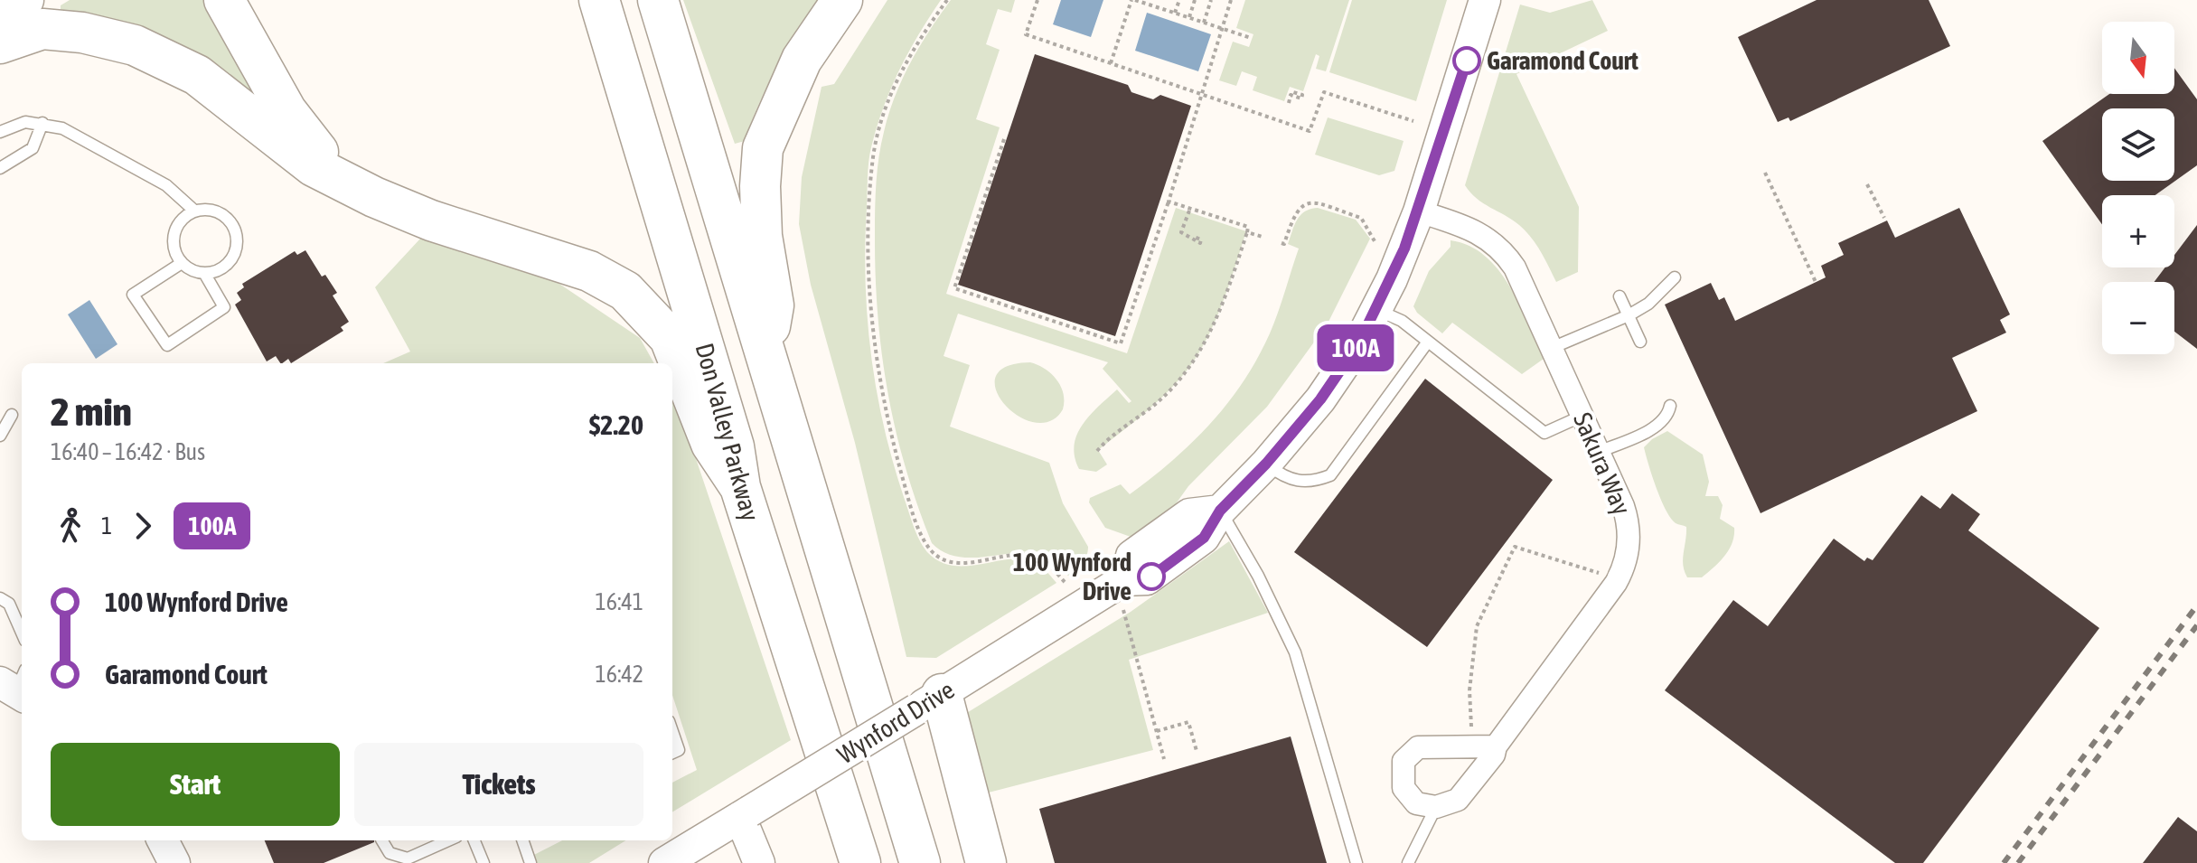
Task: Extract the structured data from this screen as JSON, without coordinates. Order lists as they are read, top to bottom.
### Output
{
  "streets": {
    "highway": ["Don Valley Parkway"],
    "street": ["Sakura Way", "Wynford Drive"]
  },
  "crossings": [
    ["Sakura Way", "Wynford Drive"]
  ],
  "places": ["Garamond Court", "100 Wynford Drive"],
  "lines": ["bus line 100A"],
  "north": "bottom",
  "page": {
    "on_map": "100A",
    "map_buttons": ["+", "−"],
    "heading": ["2 min", "16:40 – 16:42 · Bus", "$2.20"],
    "legs": ["1", "100A"],
    "list": [
      {
        "name": "100 Wynford Drive",
        "value": "16:41"
      },
      {
        "name": "Garamond Court",
        "value": "16:42"
      }
    ],
    "buttons": ["Start", "Tickets"]
  }
}
